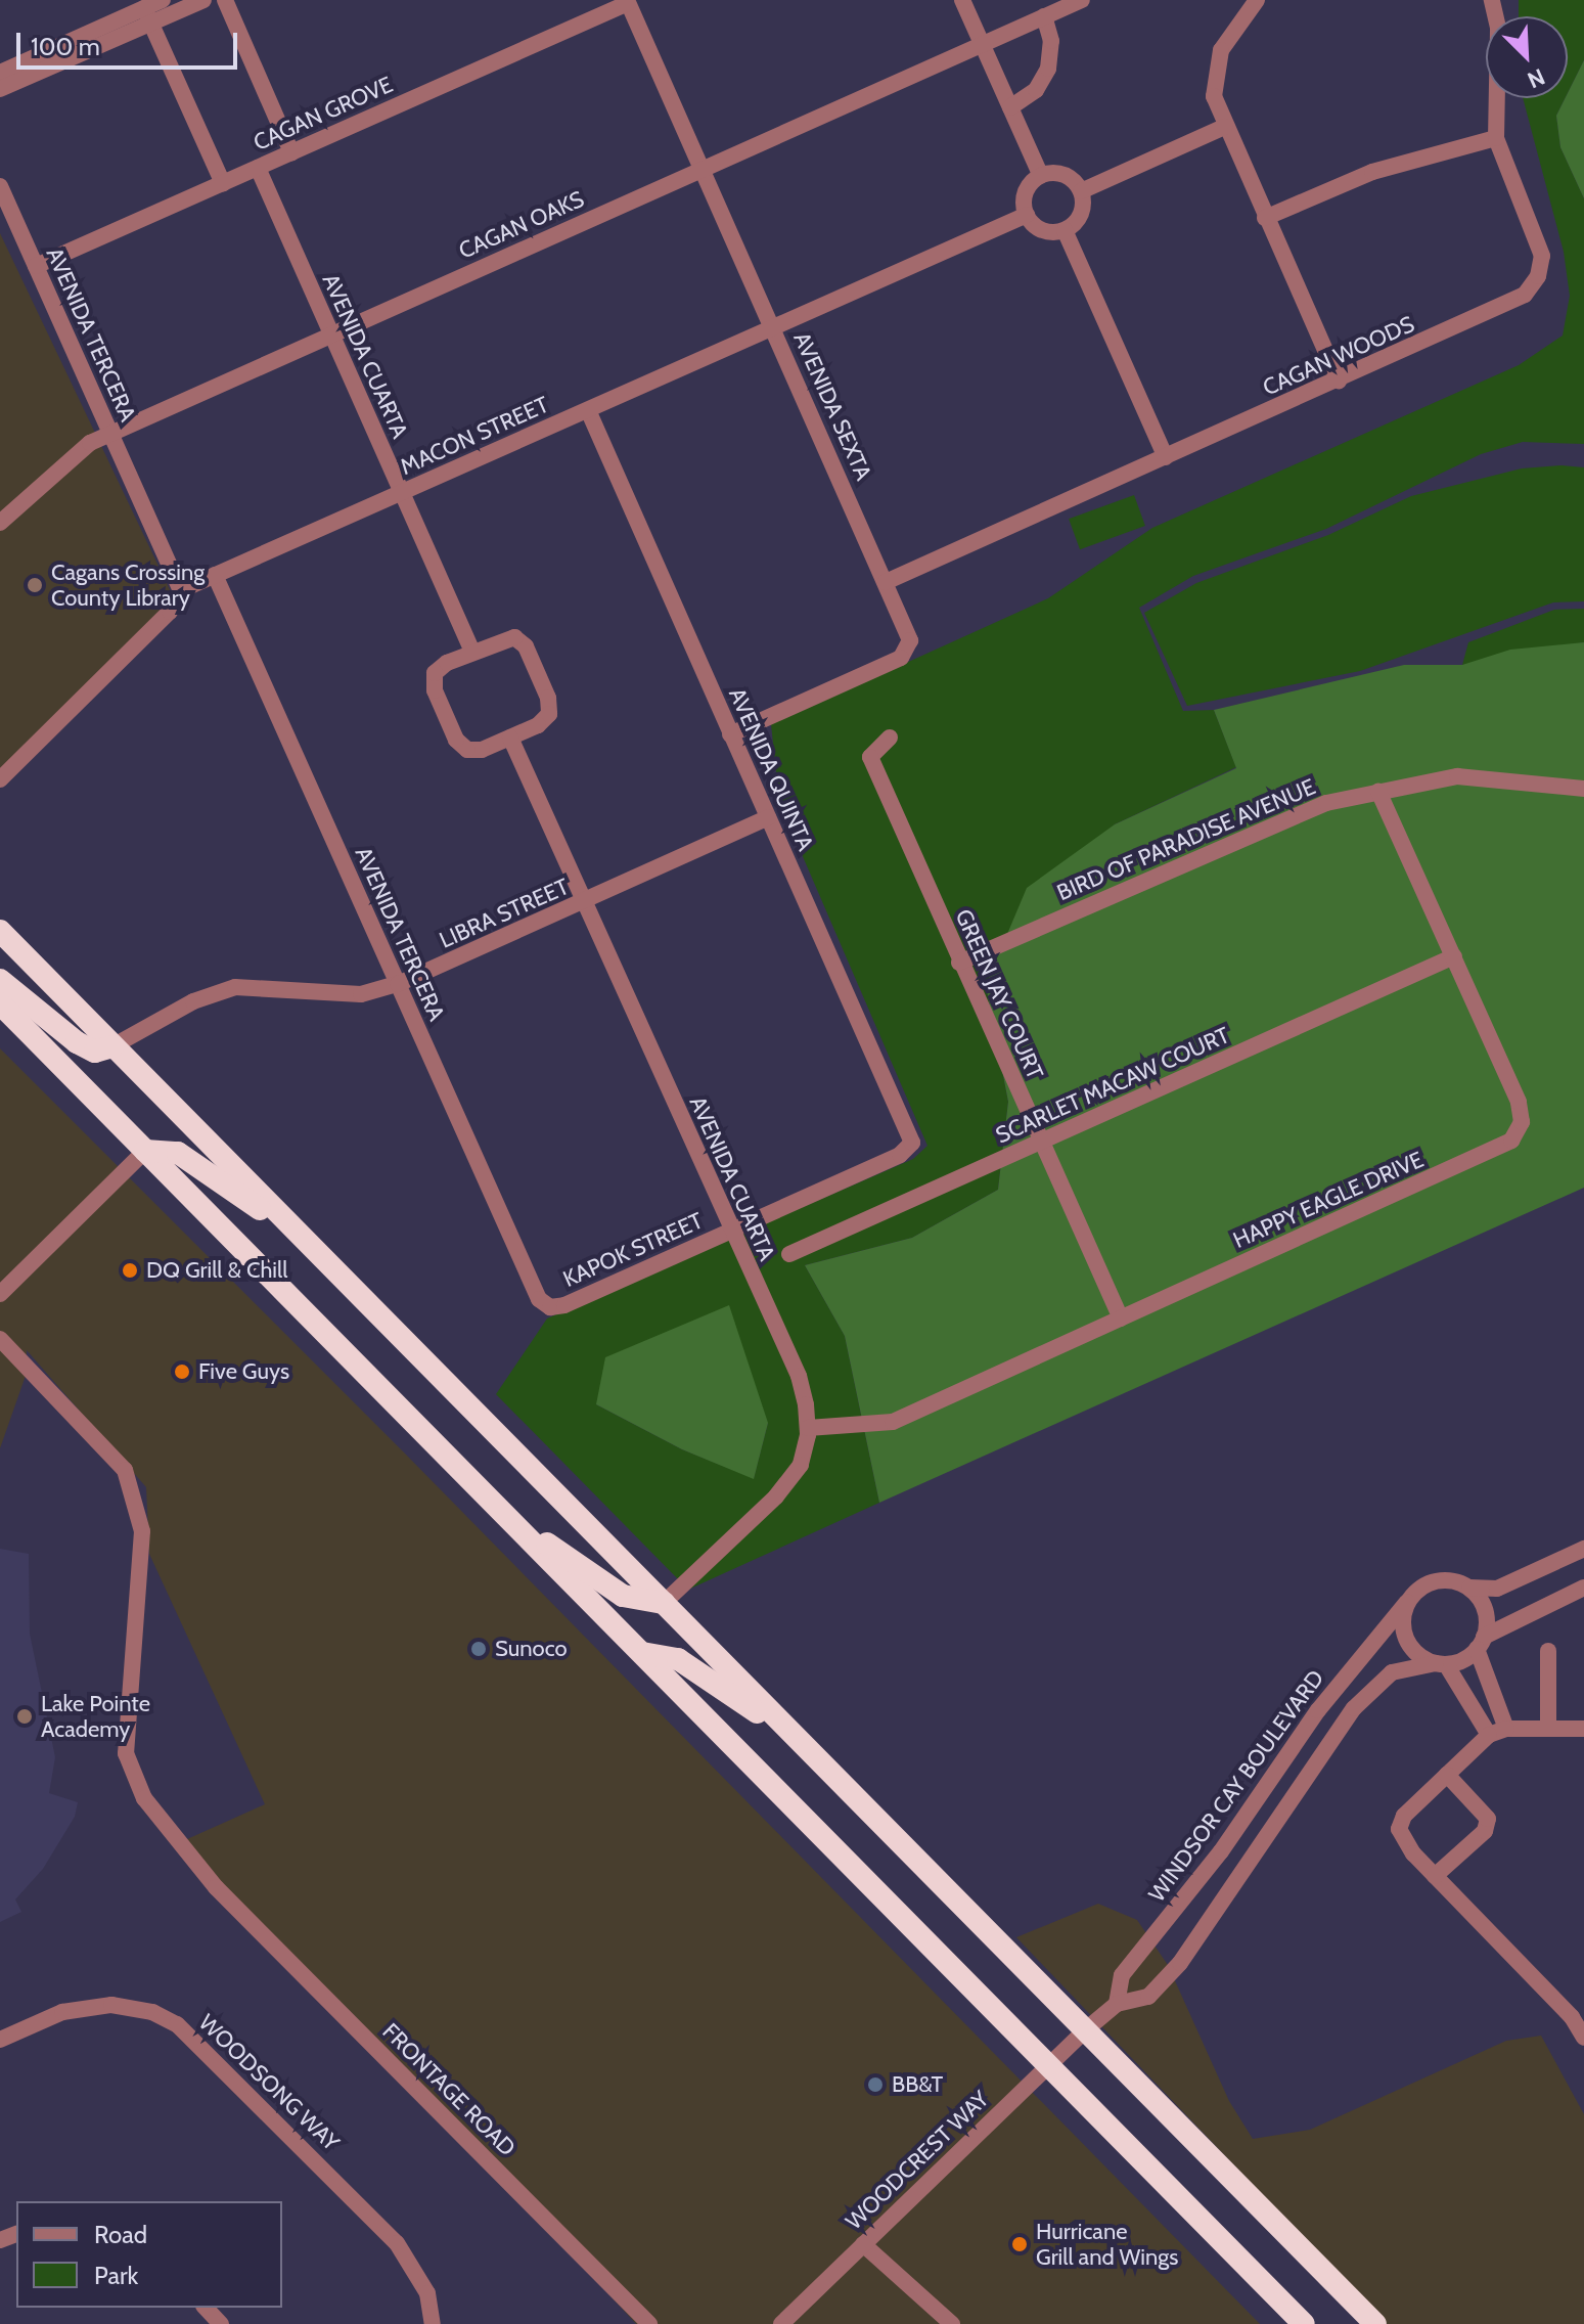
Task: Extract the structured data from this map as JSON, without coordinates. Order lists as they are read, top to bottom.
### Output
{
  "streets": {
    "street": [
      "CAGAN GROVE",
      "CAGAN OAKS",
      "AVENIDA TERCERA",
      "AVENIDA CUARTA",
      "CAGAN WOODS",
      "AVENIDA SEXTA",
      "MACON STREET",
      "AVENIDA QUINTA",
      "BIRD OF PARADISE AVENUE",
      "LIBRA STREET",
      "GREEN JAY COURT",
      "SCARLET MACAW COURT",
      "HAPPY EAGLE DRIVE",
      "KAPOK STREET",
      "WINDSOR CAY BOULEVARD",
      "WOODSONG WAY",
      "FRONTAGE ROAD",
      "WOODCREST WAY"
    ]
  },
  "crossings": [
    ["CAGAN GROVE", "AVENIDA TERCERA"],
    ["CAGAN GROVE", "AVENIDA CUARTA"],
    ["CAGAN GROVE", "AVENIDA SEXTA"],
    ["CAGAN OAKS", "AVENIDA TERCERA"],
    ["CAGAN OAKS", "AVENIDA CUARTA"],
    ["CAGAN OAKS", "AVENIDA SEXTA"],
    ["AVENIDA TERCERA", "MACON STREET"],
    ["AVENIDA TERCERA", "LIBRA STREET"],
    ["AVENIDA TERCERA", "KAPOK STREET"],
    ["AVENIDA CUARTA", "MACON STREET"],
    ["AVENIDA CUARTA", "LIBRA STREET"],
    ["AVENIDA CUARTA", "HAPPY EAGLE DRIVE"],
    ["AVENIDA CUARTA", "KAPOK STREET"],
    ["CAGAN WOODS", "AVENIDA SEXTA"],
    ["AVENIDA SEXTA", "MACON STREET"],
    ["AVENIDA SEXTA", "AVENIDA QUINTA"],
    ["MACON STREET", "AVENIDA QUINTA"],
    ["AVENIDA QUINTA", "LIBRA STREET"],
    ["AVENIDA QUINTA", "KAPOK STREET"],
    ["BIRD OF PARADISE AVENUE", "GREEN JAY COURT"],
    ["BIRD OF PARADISE AVENUE", "HAPPY EAGLE DRIVE"],
    ["GREEN JAY COURT", "SCARLET MACAW COURT"],
    ["GREEN JAY COURT", "HAPPY EAGLE DRIVE"],
    ["SCARLET MACAW COURT", "HAPPY EAGLE DRIVE"]
  ],
  "places": [
    "Cagans Crossing County Library",
    "DQ Grill & Chill",
    "Five Guys",
    "Sunoco",
    "Lake Pointe Academy",
    "BB&T",
    "Hurricane Grill and Wings"
  ],
  "legend": ["Road", "Park"],
  "scale_bar": "100 m",
  "north": "bottom right"
}
